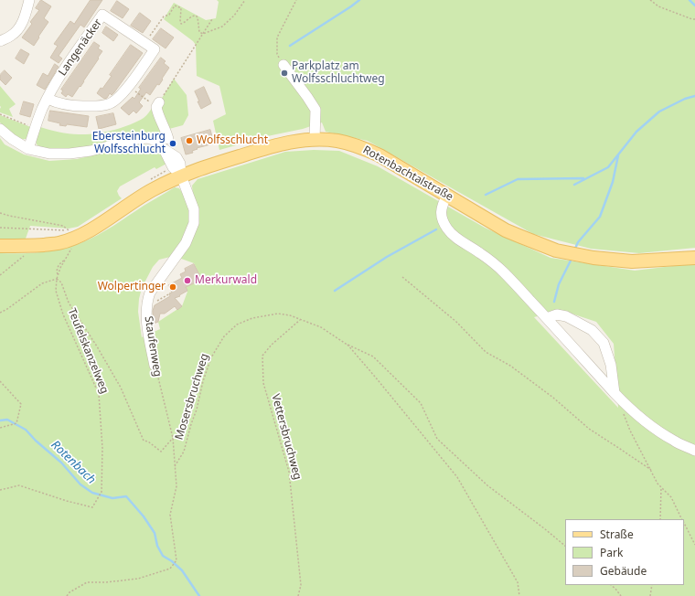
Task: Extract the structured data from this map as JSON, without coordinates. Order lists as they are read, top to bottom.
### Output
{
  "streets": {
    "main road": ["Rotenbachtalstraße"],
    "street": ["Langenäcker", "Staufenweg"],
    "path": ["Teufelskanzelweg", "Mosersbruchweg", "Vettersbruchweg"]
  },
  "crossings": [
    ["Rotenbachtalstraße", "Staufenweg"],
    ["Rotenbachtalstraße", "Teufelskanzelweg"],
    ["Staufenweg", "Mosersbruchweg"],
    ["Mosersbruchweg", "Vettersbruchweg"]
  ],
  "water": ["Rotenbach"],
  "places": [
    "Parkplatz am Wolfsschluchtweg",
    "Wolfsschlucht",
    "Ebersteinburg Wolfsschlucht",
    "Merkurwald",
    "Wolpertinger"
  ],
  "legend": ["Straße", "Park", "Gebäude"]
}
